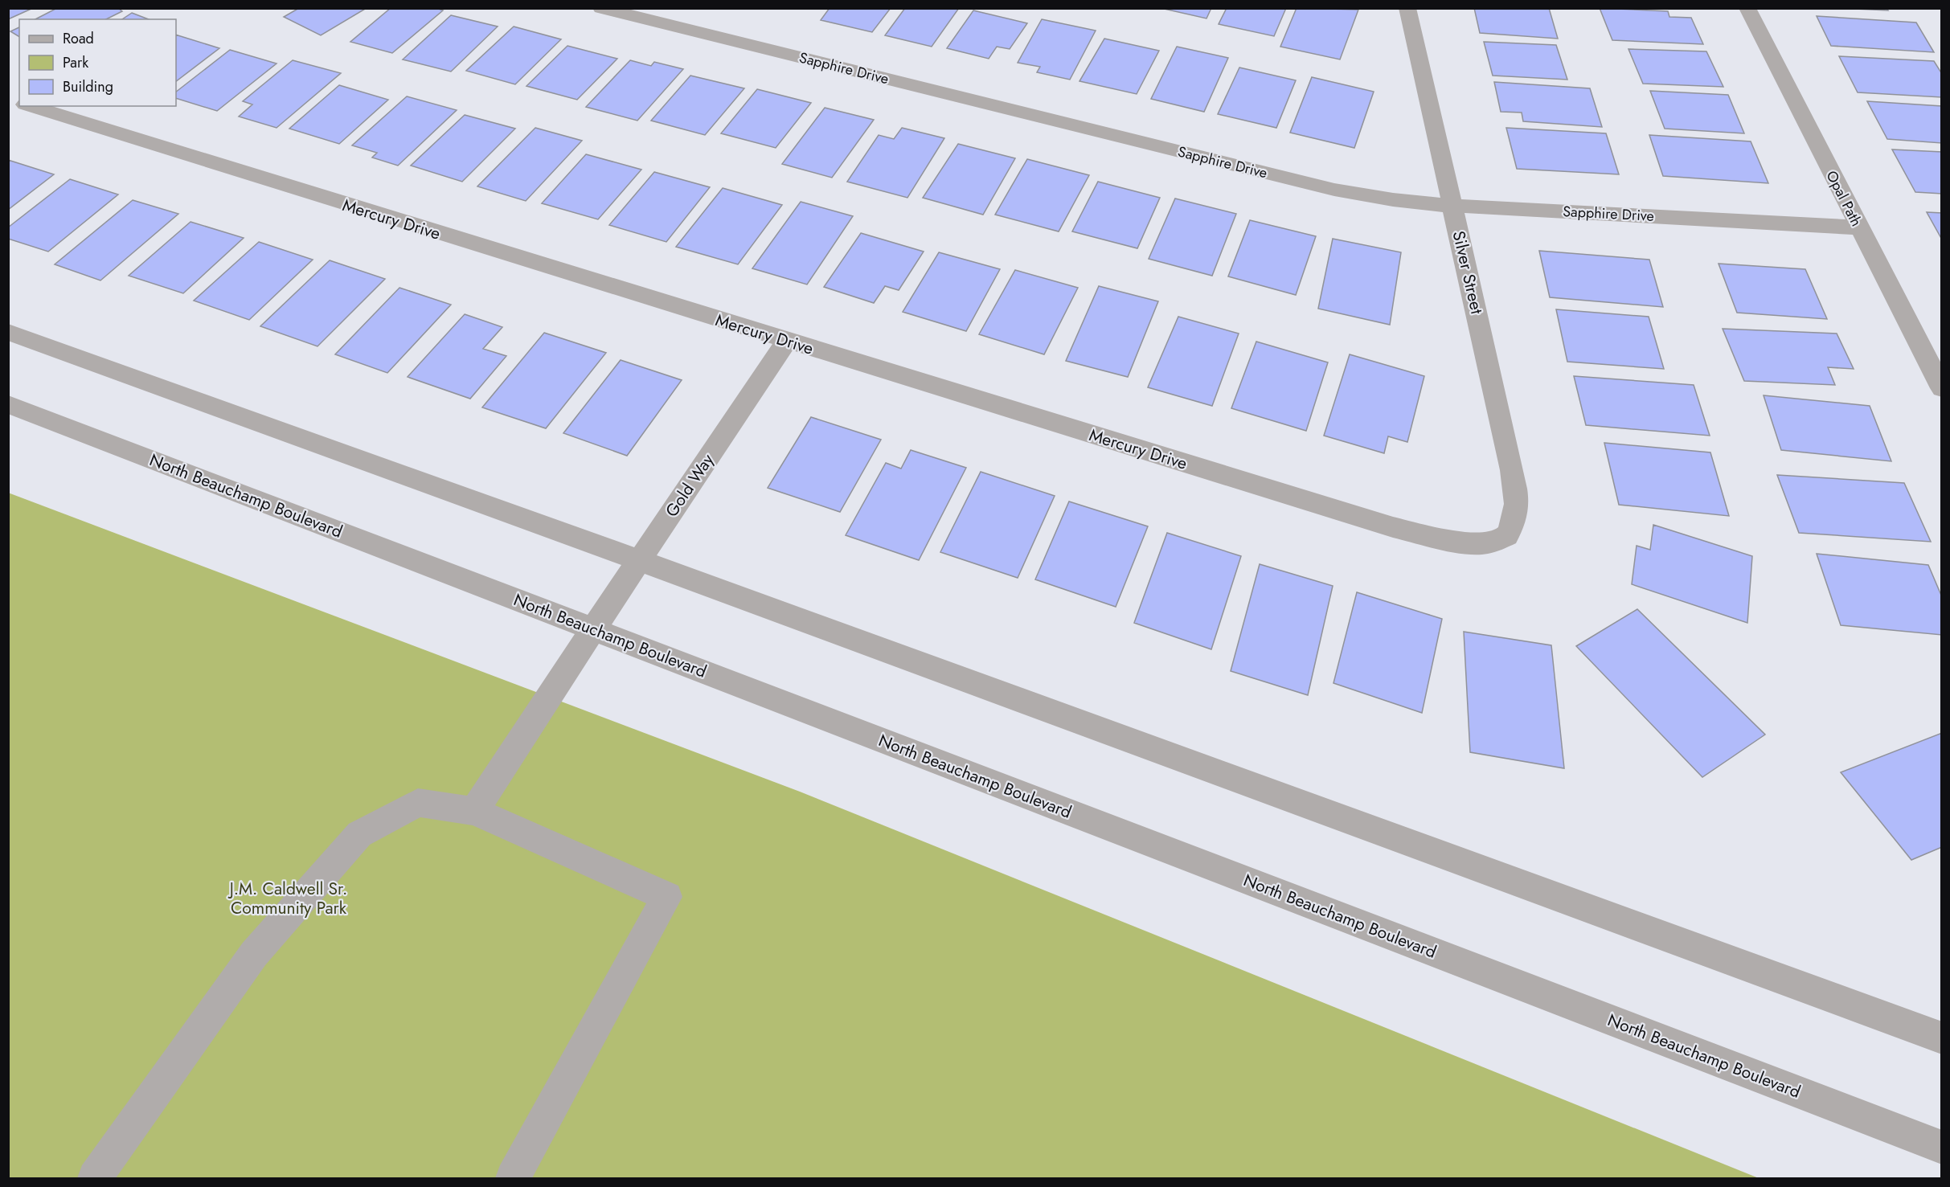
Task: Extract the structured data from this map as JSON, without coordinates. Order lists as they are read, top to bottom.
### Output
{
  "streets": {
    "street": [
      "Sapphire Drive",
      "Opal Path",
      "Mercury Drive",
      "Silver Street",
      "Gold Way",
      "North Beauchamp Boulevard"
    ]
  },
  "crossings": [
    ["Sapphire Drive", "Opal Path"],
    ["Sapphire Drive", "Silver Street"],
    ["Mercury Drive", "Silver Street"],
    ["Mercury Drive", "Gold Way"],
    ["Gold Way", "North Beauchamp Boulevard"]
  ],
  "parks": ["J.M. Caldwell Sr. Community Park"],
  "legend": ["Road", "Park", "Building"]
}
